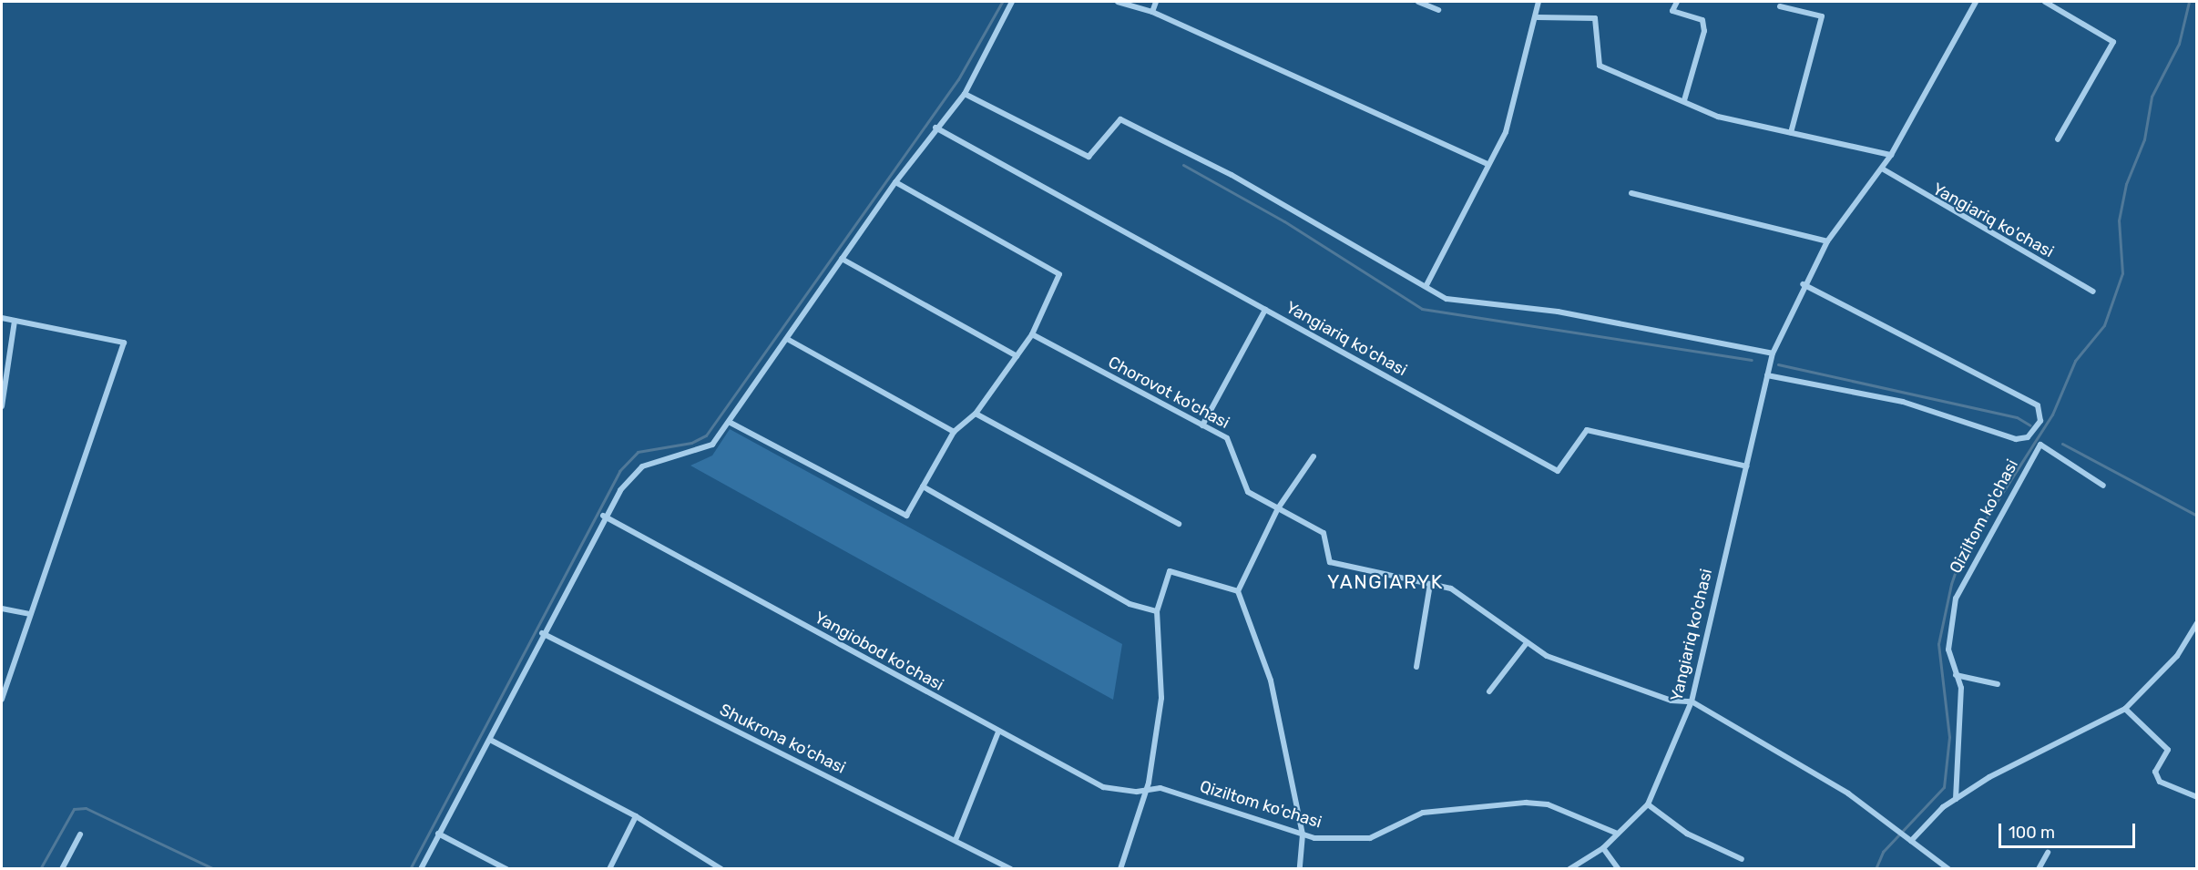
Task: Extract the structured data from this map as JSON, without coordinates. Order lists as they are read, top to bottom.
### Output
{
  "streets": {
    "street": [
      "Yangiariq ko'chasi",
      "Chorovot ko'chasi",
      "Qiziltom ko'chasi",
      "Yangiobod ko'chasi",
      "Shukrona ko'chasi"
    ]
  },
  "crossings": [
    ["Qiziltom ko'chasi", "Yangiobod ko'chasi"]
  ],
  "districts": ["YANGIARYK"],
  "scale_bar": "100 m"
}
